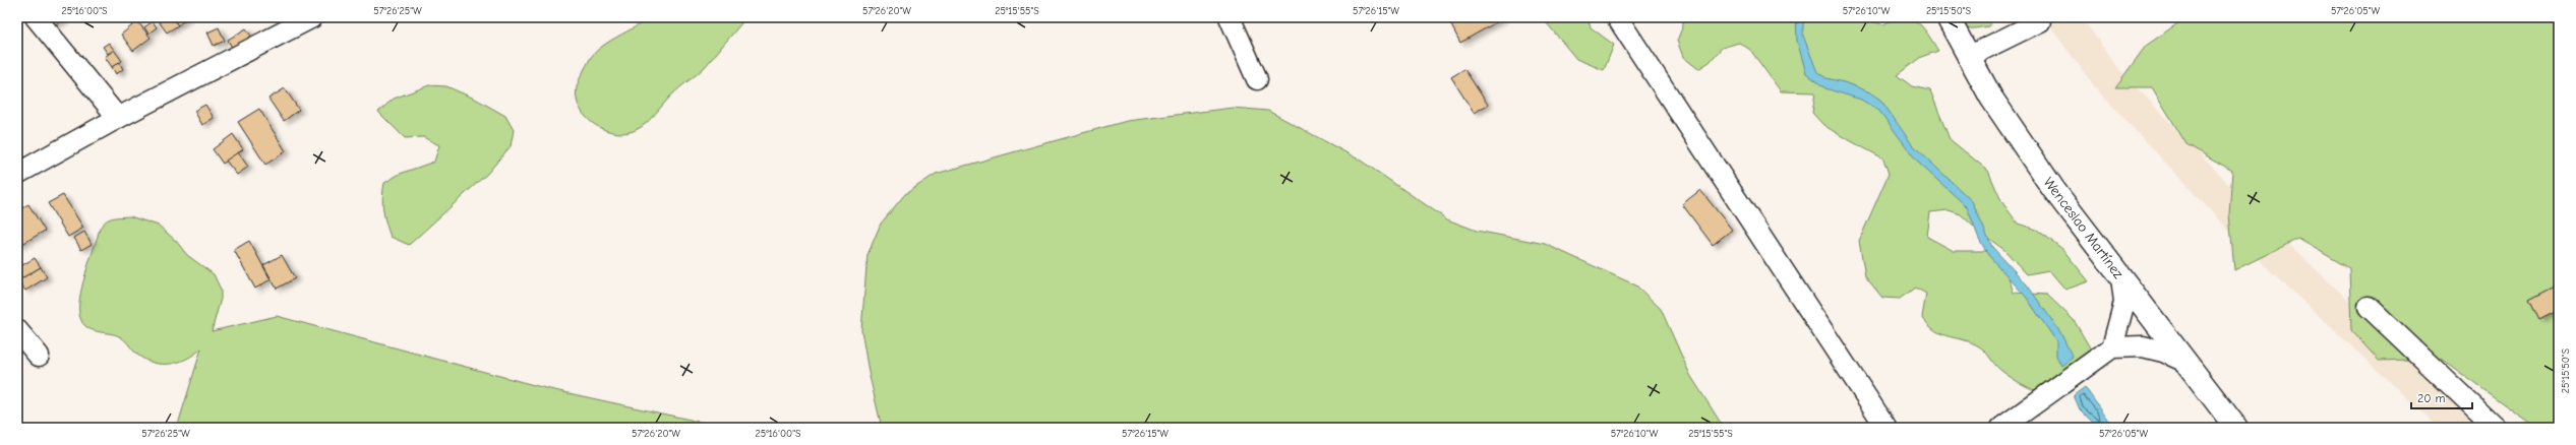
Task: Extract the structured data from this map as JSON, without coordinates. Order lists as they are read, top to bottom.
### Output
{
  "streets": {
    "main road": ["Wenceslao Martínez"]
  },
  "scale_bar": "20 m",
  "coordinates": [
    "25°16'00\"S",
    "57°26'25\"W",
    "57°26'20\"W",
    "25°15'55\"S",
    "57°26'15\"W",
    "57°26'10\"W",
    "25°15'50\"S",
    "57°26'05\"W"
  ]
}
